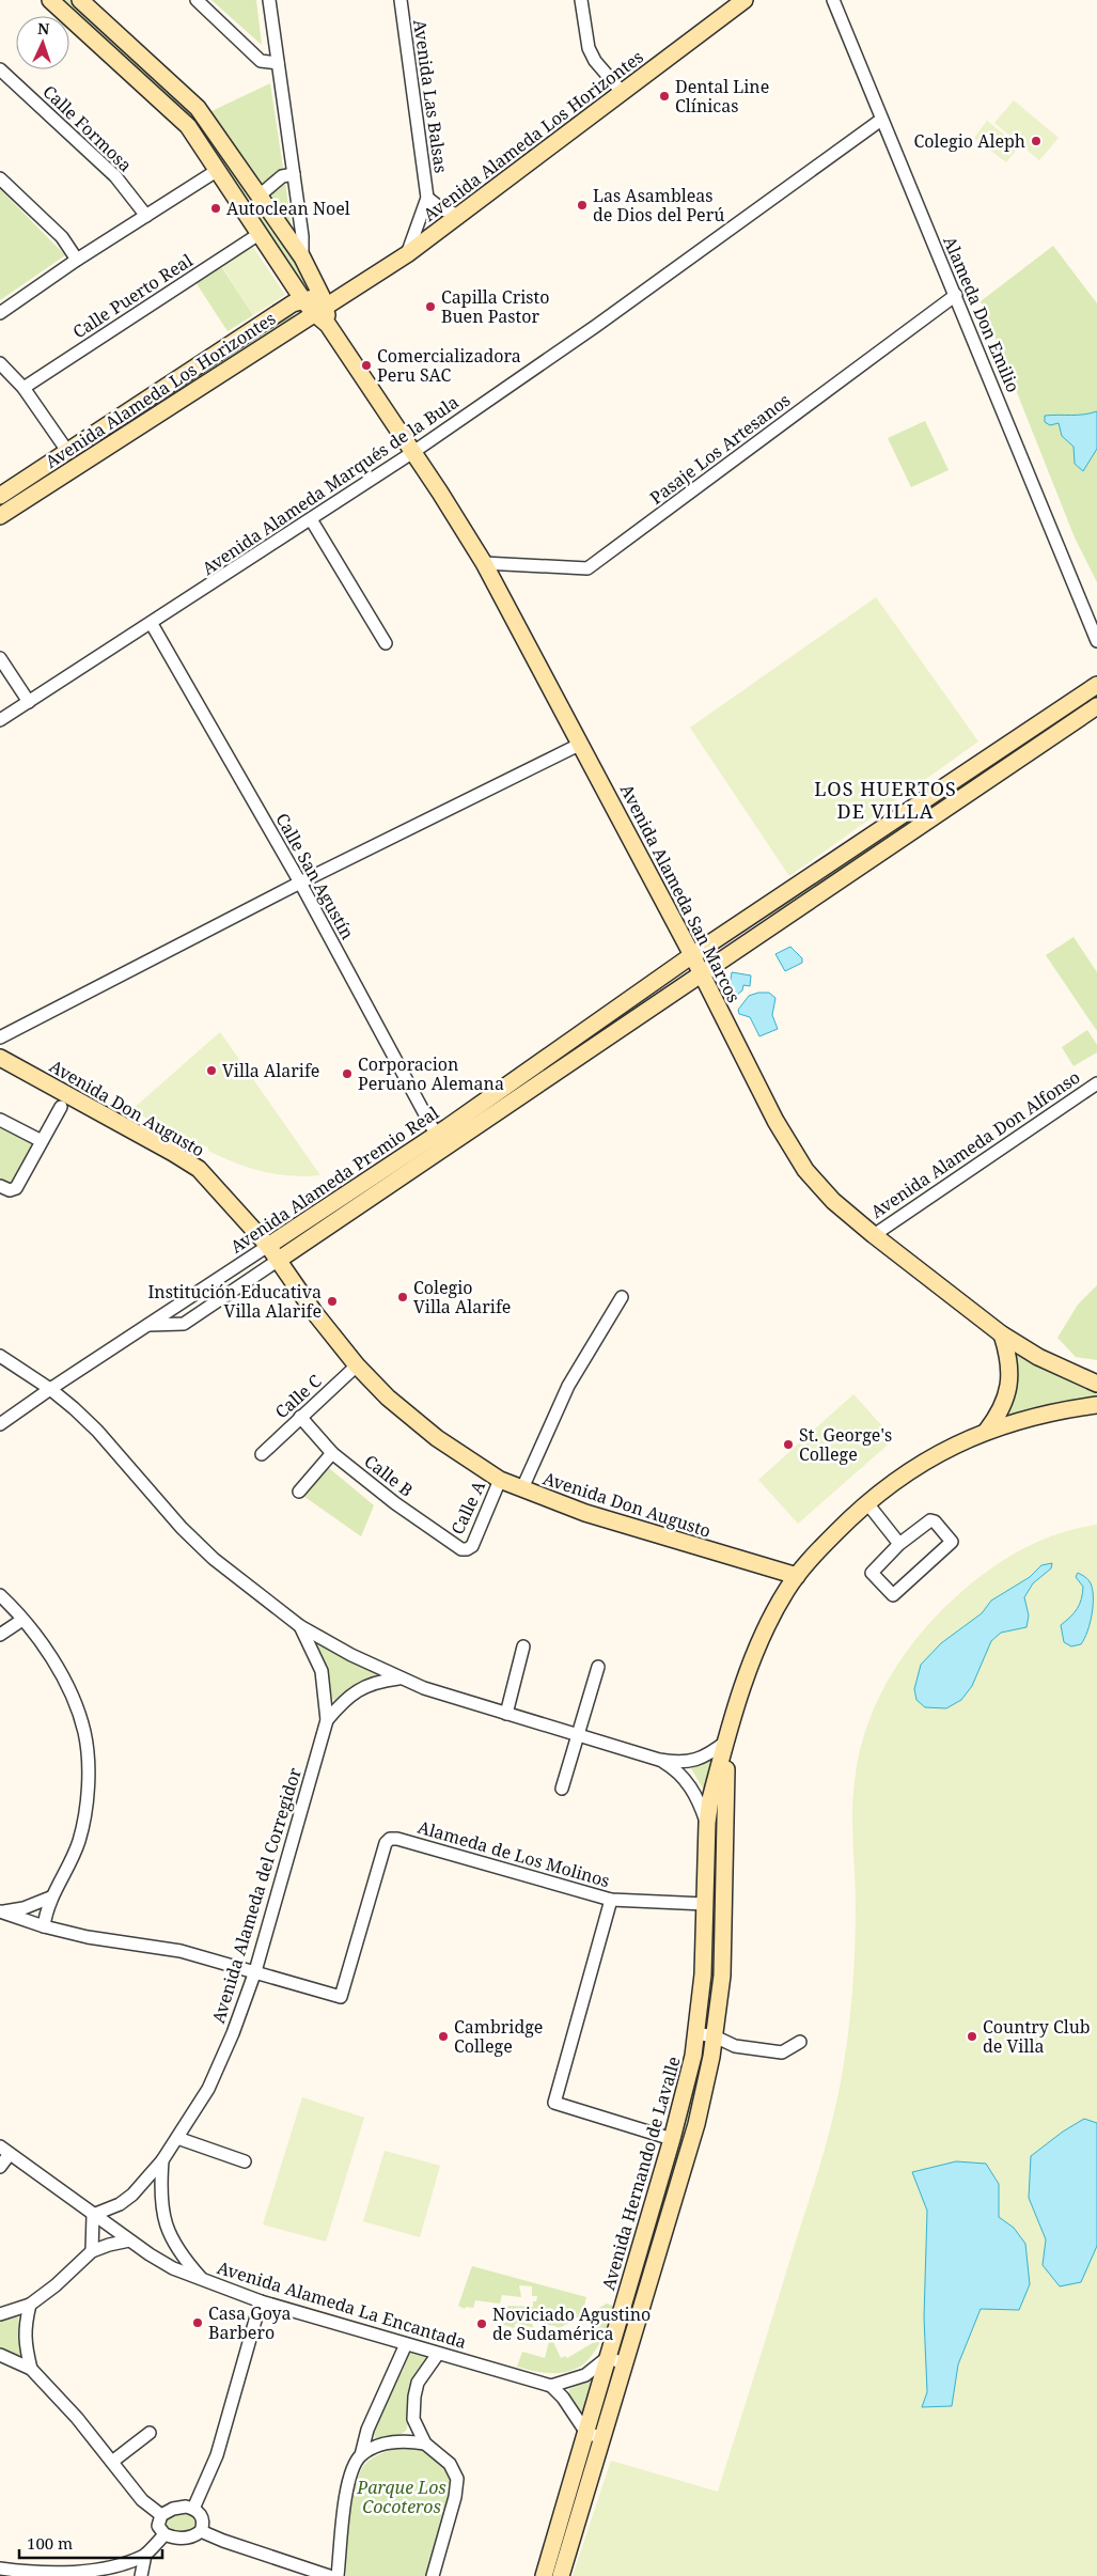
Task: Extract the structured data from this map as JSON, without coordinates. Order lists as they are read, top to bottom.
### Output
{
  "streets": {
    "street": [
      "Avenida Las Balsas",
      "Calle Formosa",
      "Avenida Alameda Los Horizontes",
      "Calle Puerto Real",
      "Alameda Don Emilio",
      "Pasaje Los Artesanos",
      "Avenida Alameda Marqués de la Bula",
      "Calle San Agustín",
      "Avenida Alameda San Marcos",
      "Avenida Don Augusto",
      "Avenida Alameda Don Alfonso",
      "Avenida Alameda Premio Real",
      "Calle C",
      "Calle B",
      "Calle A",
      "Alameda de Los Molinos",
      "Avenida Alameda del Corregidor",
      "Avenida Hernando de Lavalle",
      "Avenida Alameda La Encantada"
    ]
  },
  "crossings": [
    ["Avenida Las Balsas", "Avenida Alameda Los Horizontes"],
    ["Avenida Alameda Los Horizontes", "Avenida Alameda San Marcos"],
    ["Calle Puerto Real", "Avenida Alameda San Marcos"],
    ["Alameda Don Emilio", "Pasaje Los Artesanos"],
    ["Alameda Don Emilio", "Avenida Alameda Marqués de la Bula"],
    ["Pasaje Los Artesanos", "Avenida Alameda San Marcos"],
    ["Avenida Alameda Marqués de la Bula", "Calle San Agustín"],
    ["Avenida Alameda Marqués de la Bula", "Avenida Alameda San Marcos"],
    ["Calle San Agustín", "Avenida Alameda Premio Real"],
    ["Avenida Alameda San Marcos", "Avenida Alameda Don Alfonso"],
    ["Avenida Alameda San Marcos", "Avenida Alameda Premio Real"],
    ["Avenida Don Augusto", "Avenida Alameda Premio Real"],
    ["Avenida Don Augusto", "Calle C"],
    ["Avenida Don Augusto", "Calle A"],
    ["Avenida Don Augusto", "Avenida Hernando de Lavalle"],
    ["Calle C", "Calle B"],
    ["Calle B", "Calle A"],
    ["Alameda de Los Molinos", "Avenida Alameda del Corregidor"],
    ["Alameda de Los Molinos", "Avenida Hernando de Lavalle"],
    ["Avenida Alameda del Corregidor", "Avenida Alameda La Encantada"]
  ],
  "districts": ["LOS HUERTOS DE VILLA"],
  "parks": ["Parque Los Cocoteros"],
  "places": [
    "Dental Line Clínicas",
    "Colegio Aleph",
    "Las Asambleas de Dios del Perú",
    "Autoclean Noel",
    "Capilla Cristo Buen Pastor",
    "Comercializadora Peru SAC",
    "Villa Alarife",
    "Corporacion Peruano Alemana",
    "Colegio Villa Alarife",
    "Institución Educativa Villa Alarife",
    "St. George's College",
    "Cambridge College",
    "Country Club de Villa",
    "Casa Goya Barbero",
    "Noviciado Agustino de Sudamérica"
  ],
  "scale_bar": "100 m",
  "north": "top"
}
